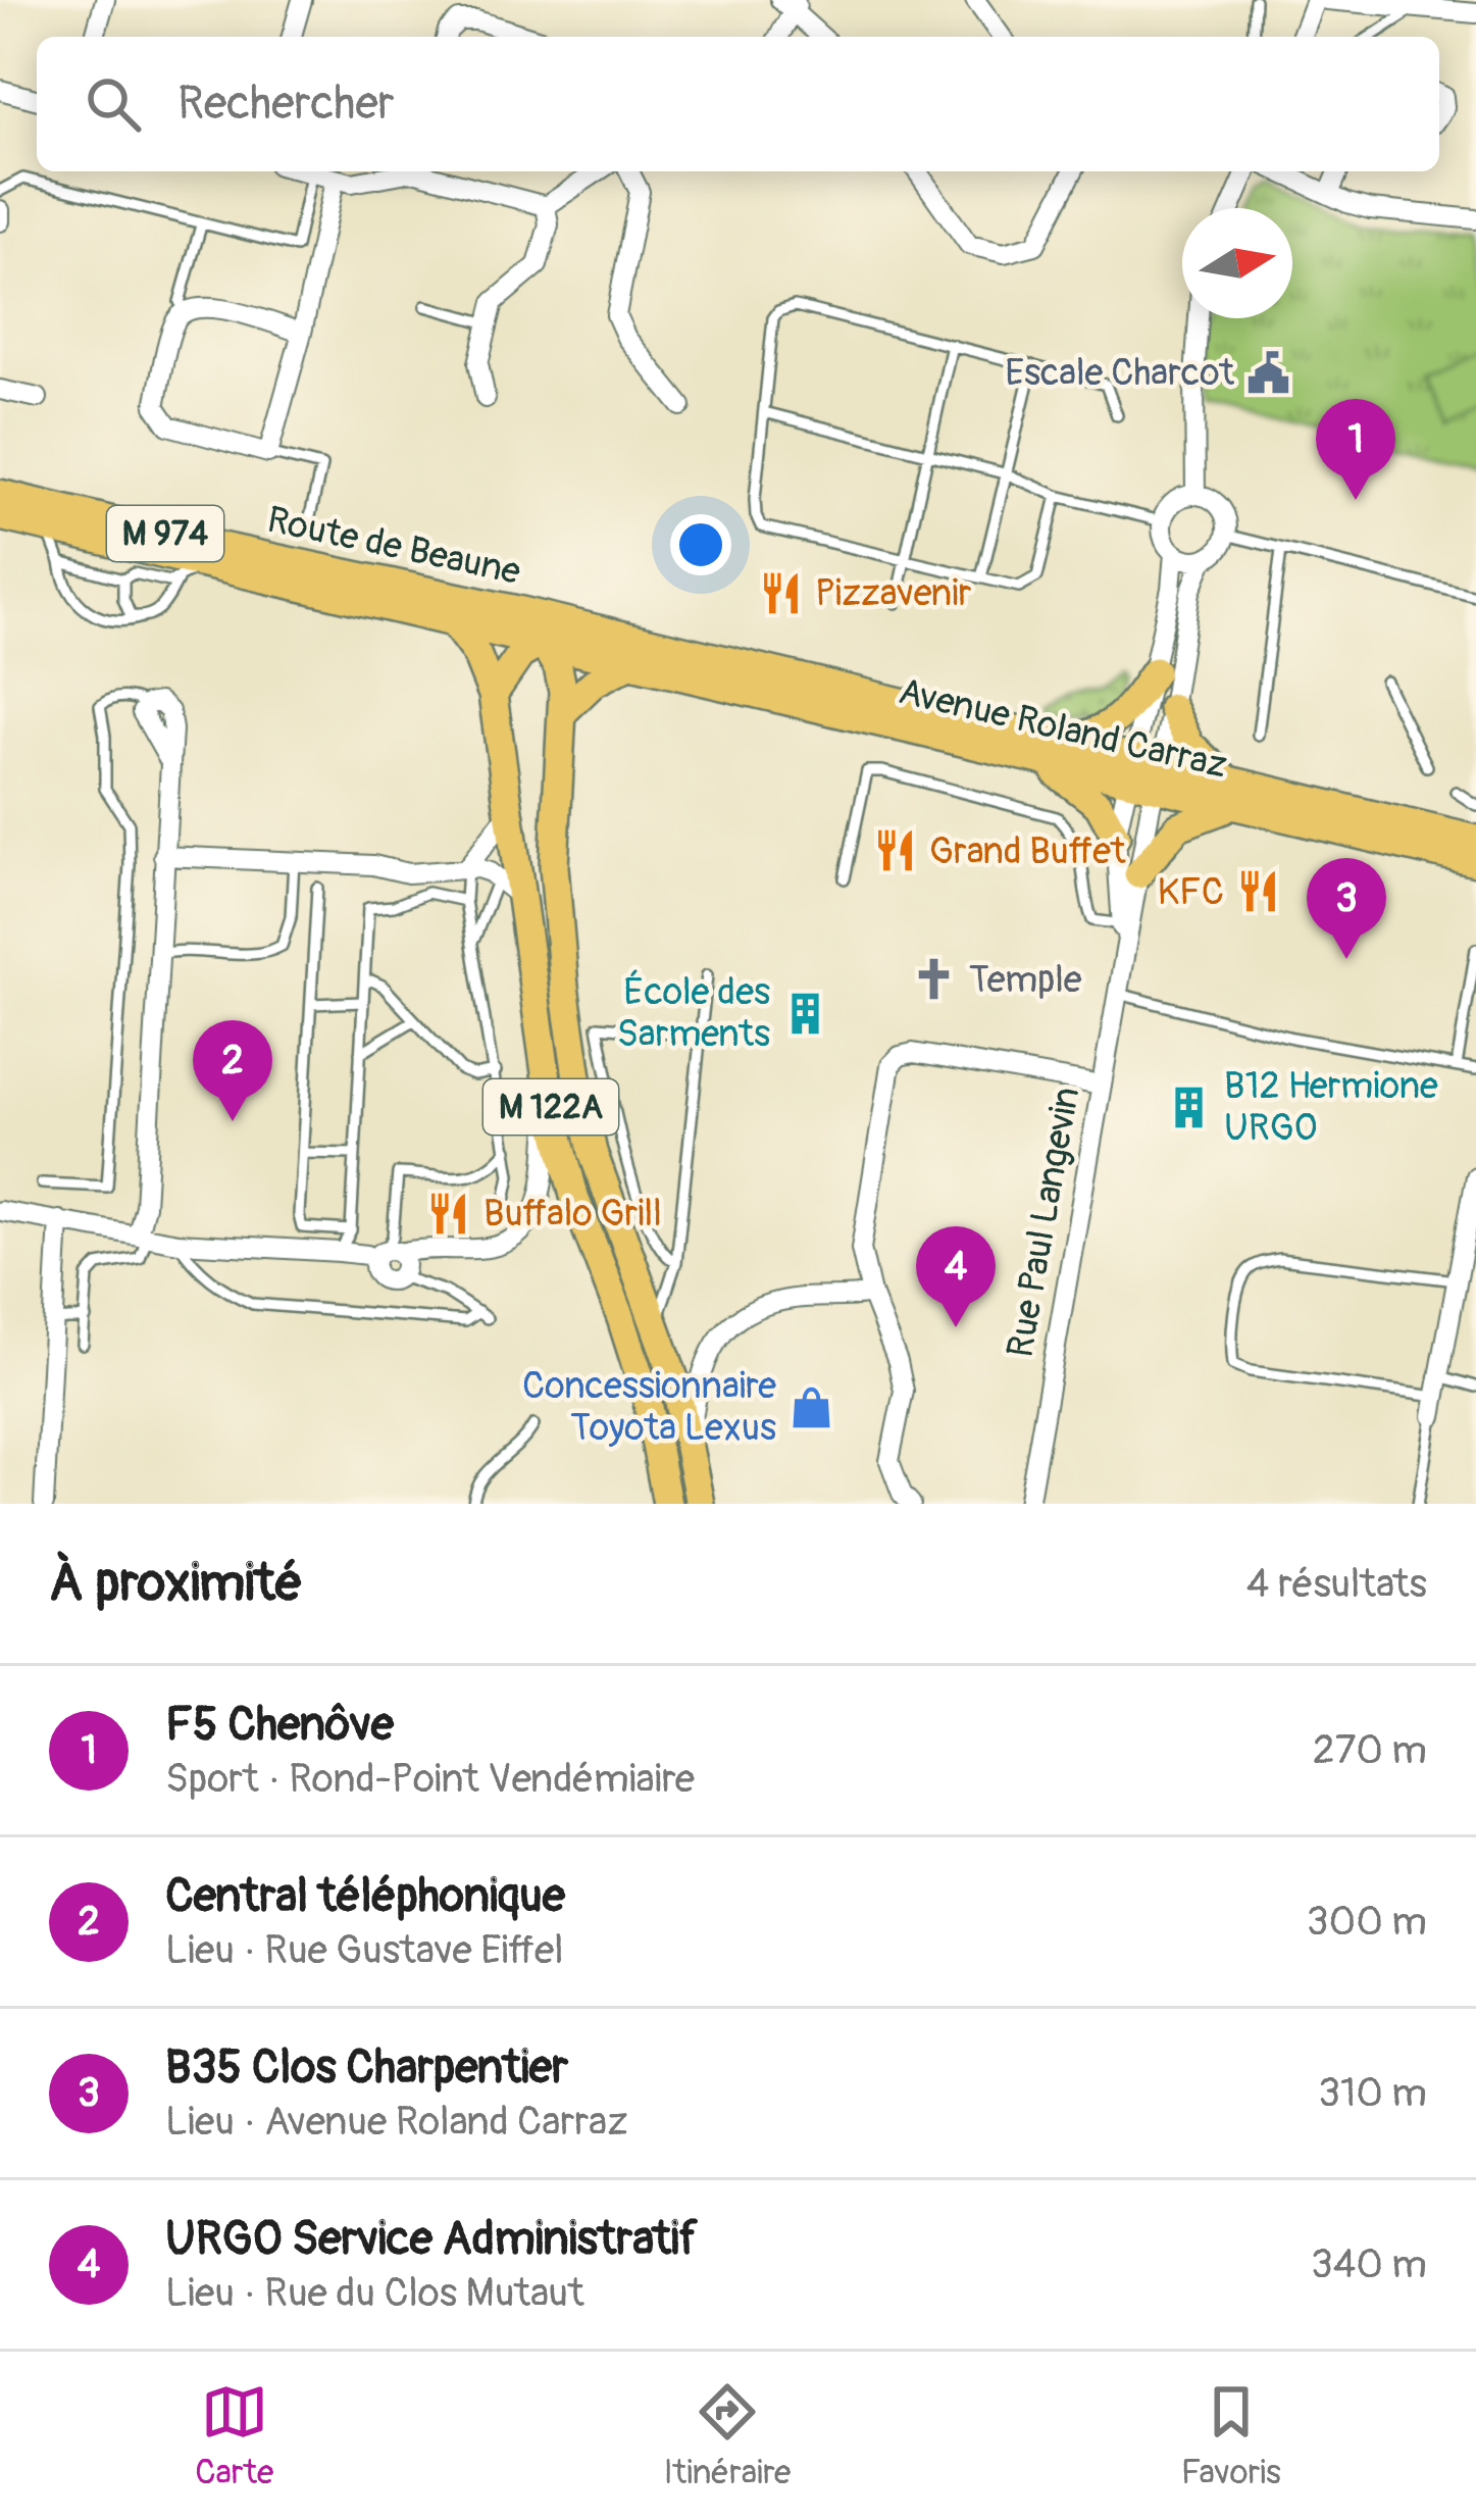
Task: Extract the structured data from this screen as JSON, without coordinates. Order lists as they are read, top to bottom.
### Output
{
  "streets": {
    "main road": [
      "M 974",
      "Route de Beaune",
      "Avenue Roland Carraz",
      "M 122A"
    ],
    "street": ["Rue Paul Langevin"]
  },
  "crossings": [
    ["Route de Beaune", "Avenue Roland Carraz"],
    ["Route de Beaune", "M 122A"],
    ["Avenue Roland Carraz", "Rue Paul Langevin"]
  ],
  "places": {
    "public building": ["Escale Charcot"],
    "restaurant": [
      "Pizzavenir",
      "Grand Buffet",
      "KFC",
      "Buffalo Grill"
    ],
    "church": ["Temple"],
    "building": ["École des Sarments", "B12 Hermione URGO"],
    "shop": ["Concessionnaire Toyota Lexus"]
  },
  "north": "right",
  "page": {
    "search": "Rechercher",
    "pins": [
      "1",
      "3",
      "2",
      "4"
    ],
    "heading": ["À proximité", "4 résultats"],
    "list": [
      {
        "mark": "1",
        "name": "F5 Chenôve",
        "note": "Sport · Rond-Point Vendémiaire",
        "value": "270 m"
      },
      {
        "mark": "2",
        "name": "Central téléphonique",
        "note": "Lieu · Rue Gustave Eiffel",
        "value": "300 m"
      },
      {
        "mark": "3",
        "name": "B35 Clos Charpentier",
        "note": "Lieu · Avenue Roland Carraz",
        "value": "310 m"
      },
      {
        "mark": "4",
        "name": "URGO Service Administratif",
        "note": "Lieu · Rue du Clos Mutaut",
        "value": "340 m"
      }
    ],
    "nav": ["Carte", "Itinéraire", "Favoris"]
  }
}
